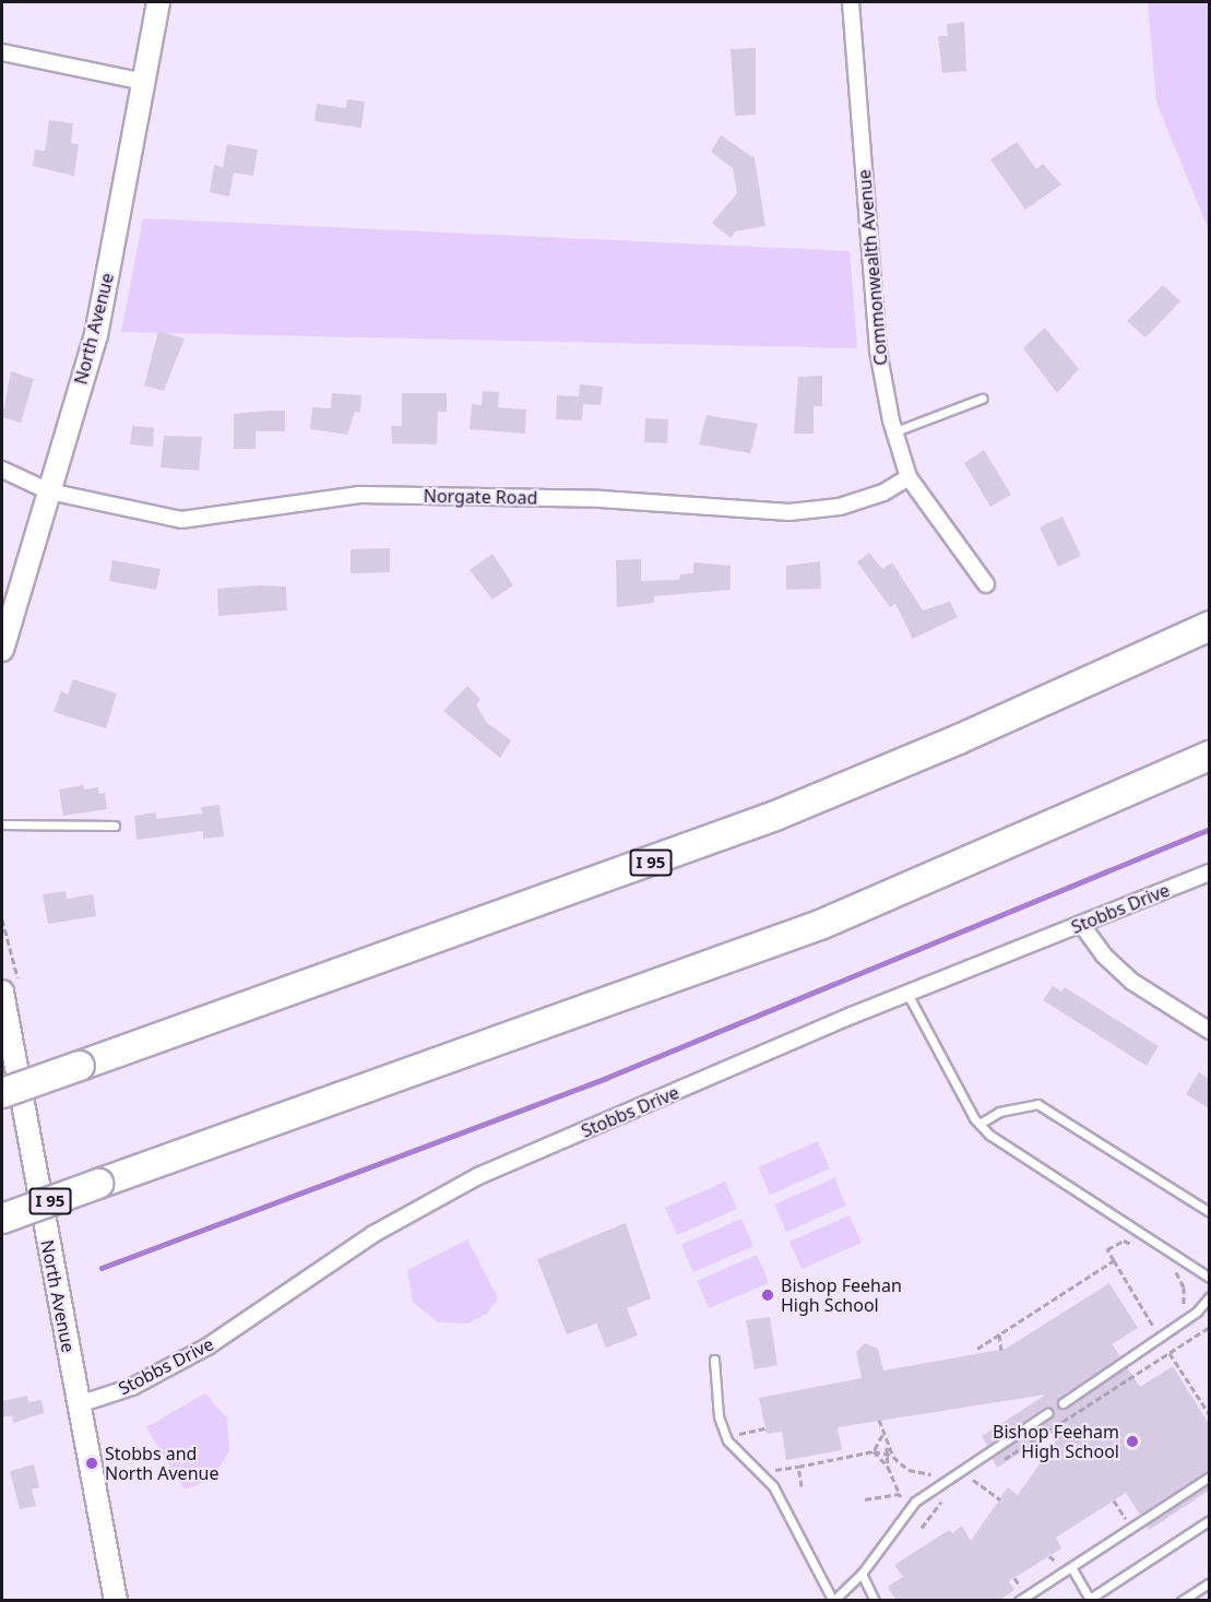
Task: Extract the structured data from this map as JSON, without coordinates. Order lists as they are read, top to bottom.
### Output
{
  "streets": {
    "highway": ["I 95"],
    "main road": ["North Avenue"],
    "street": ["Commonwealth Avenue", "Norgate Road", "Stobbs Drive"]
  },
  "crossings": [
    ["Commonwealth Avenue", "Norgate Road"],
    ["North Avenue", "Norgate Road"],
    ["North Avenue", "Stobbs Drive"]
  ],
  "places": ["Bishop Feehan High School", "Bishop Feeham High School", "Stobbs and North Avenue"]
}
